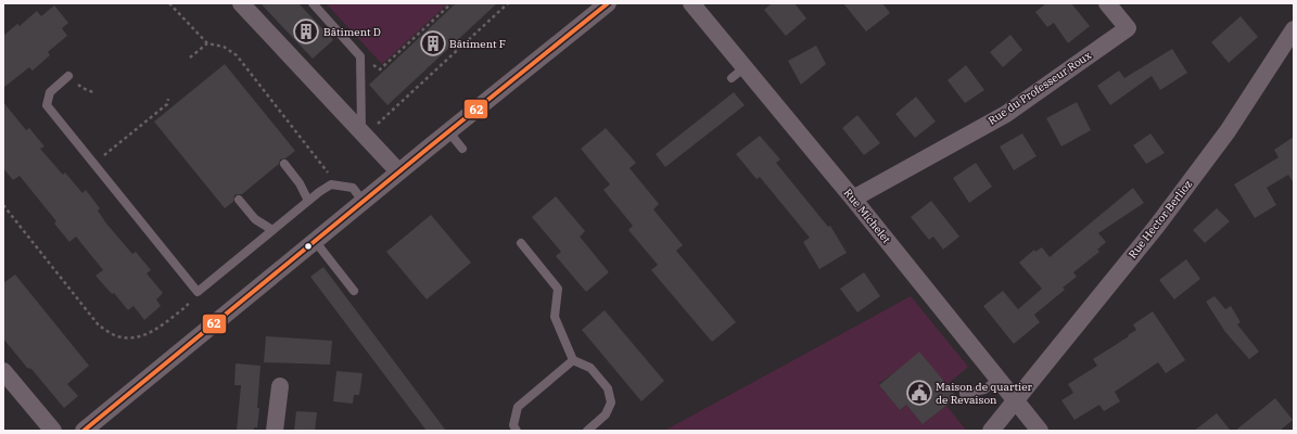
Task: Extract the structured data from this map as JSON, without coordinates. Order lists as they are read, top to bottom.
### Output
{
  "streets": {
    "street": ["Rue du Professeur Roux", "Rue Michelet", "Rue Hector Berlioz"]
  },
  "crossings": [
    ["Rue du Professeur Roux", "Rue Michelet"],
    ["Rue Michelet", "Rue Hector Berlioz"]
  ],
  "places": {
    "building": ["Bâtiment D", "Bâtiment F"],
    "public building": ["Maison de quartier de Revaison"]
  },
  "lines": ["transit line 62"]
}
